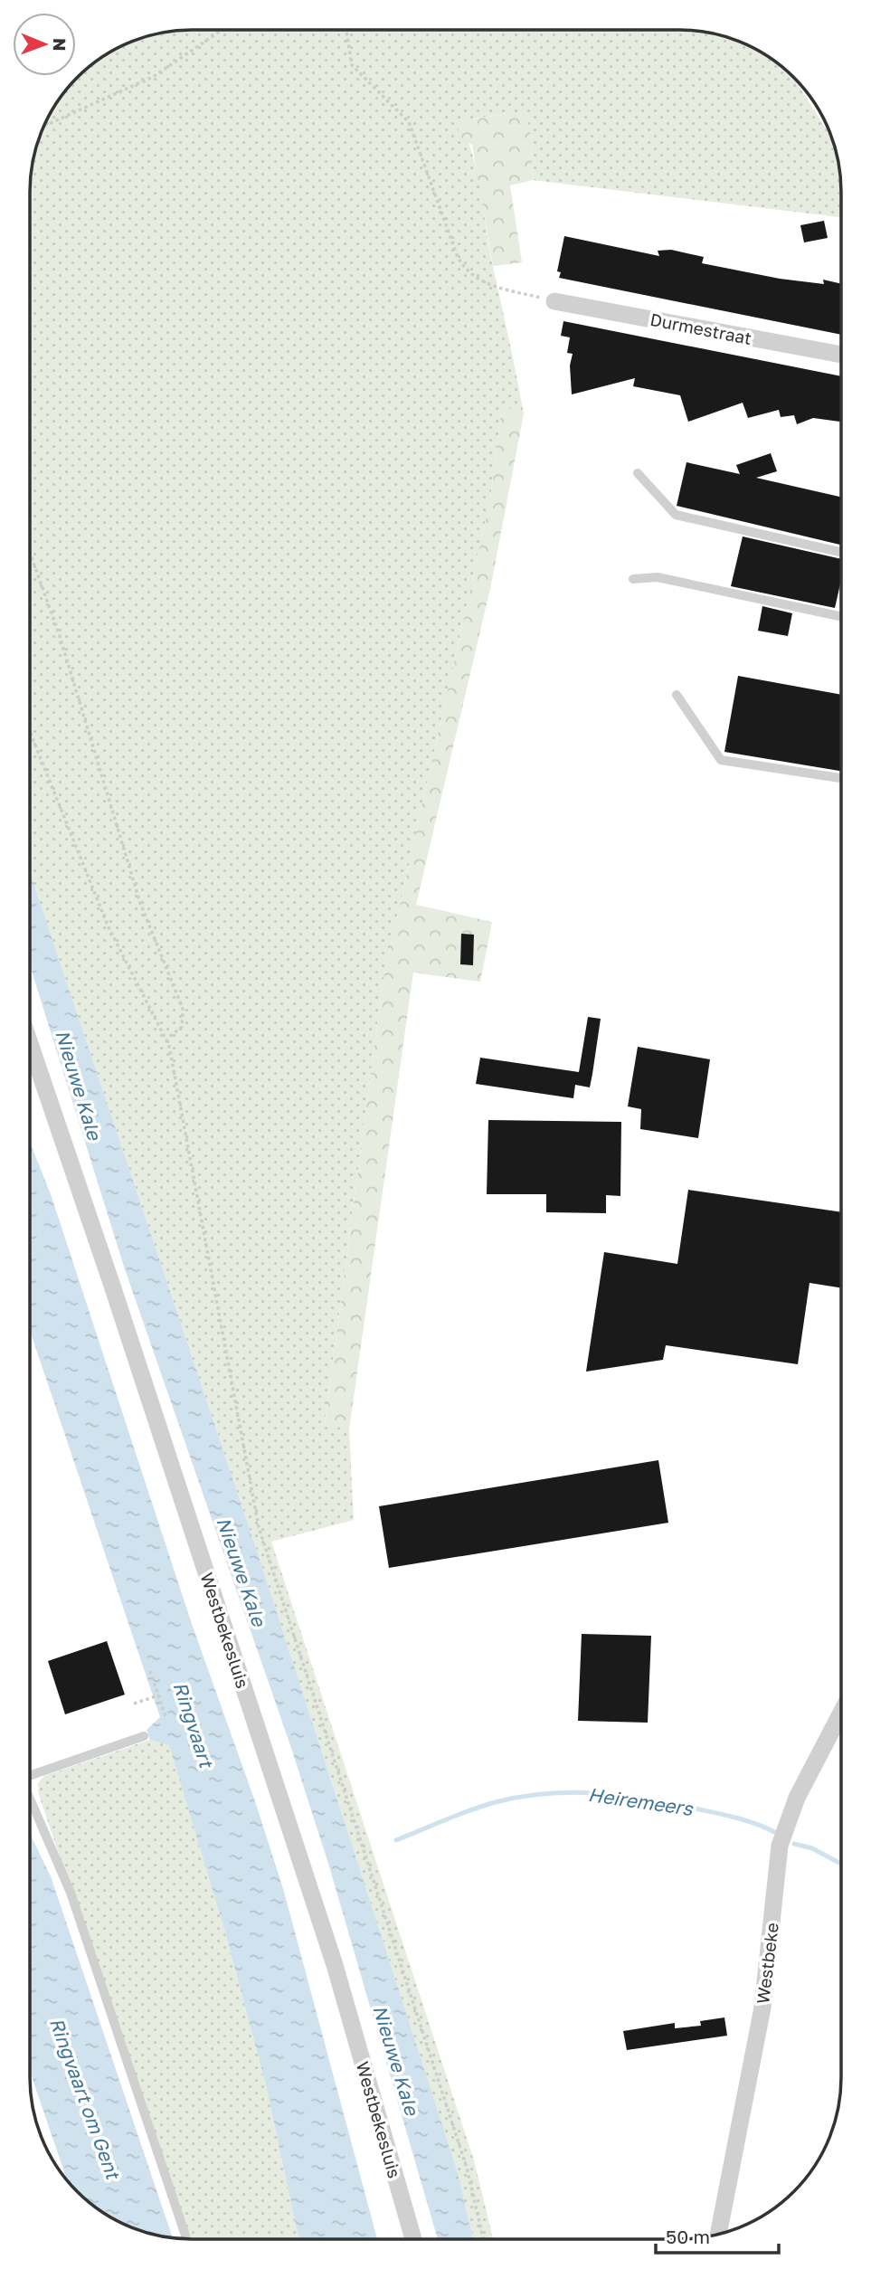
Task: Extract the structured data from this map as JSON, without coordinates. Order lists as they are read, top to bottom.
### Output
{
  "streets": {
    "street": ["Durmestraat", "Westbekesluis", "Westbeke"]
  },
  "water": [
    "Nieuwe Kale",
    "Ringvaart",
    "Heiremeers",
    "Ringvaart om Gent"
  ],
  "scale_bar": "50 m",
  "north": "right"
}
